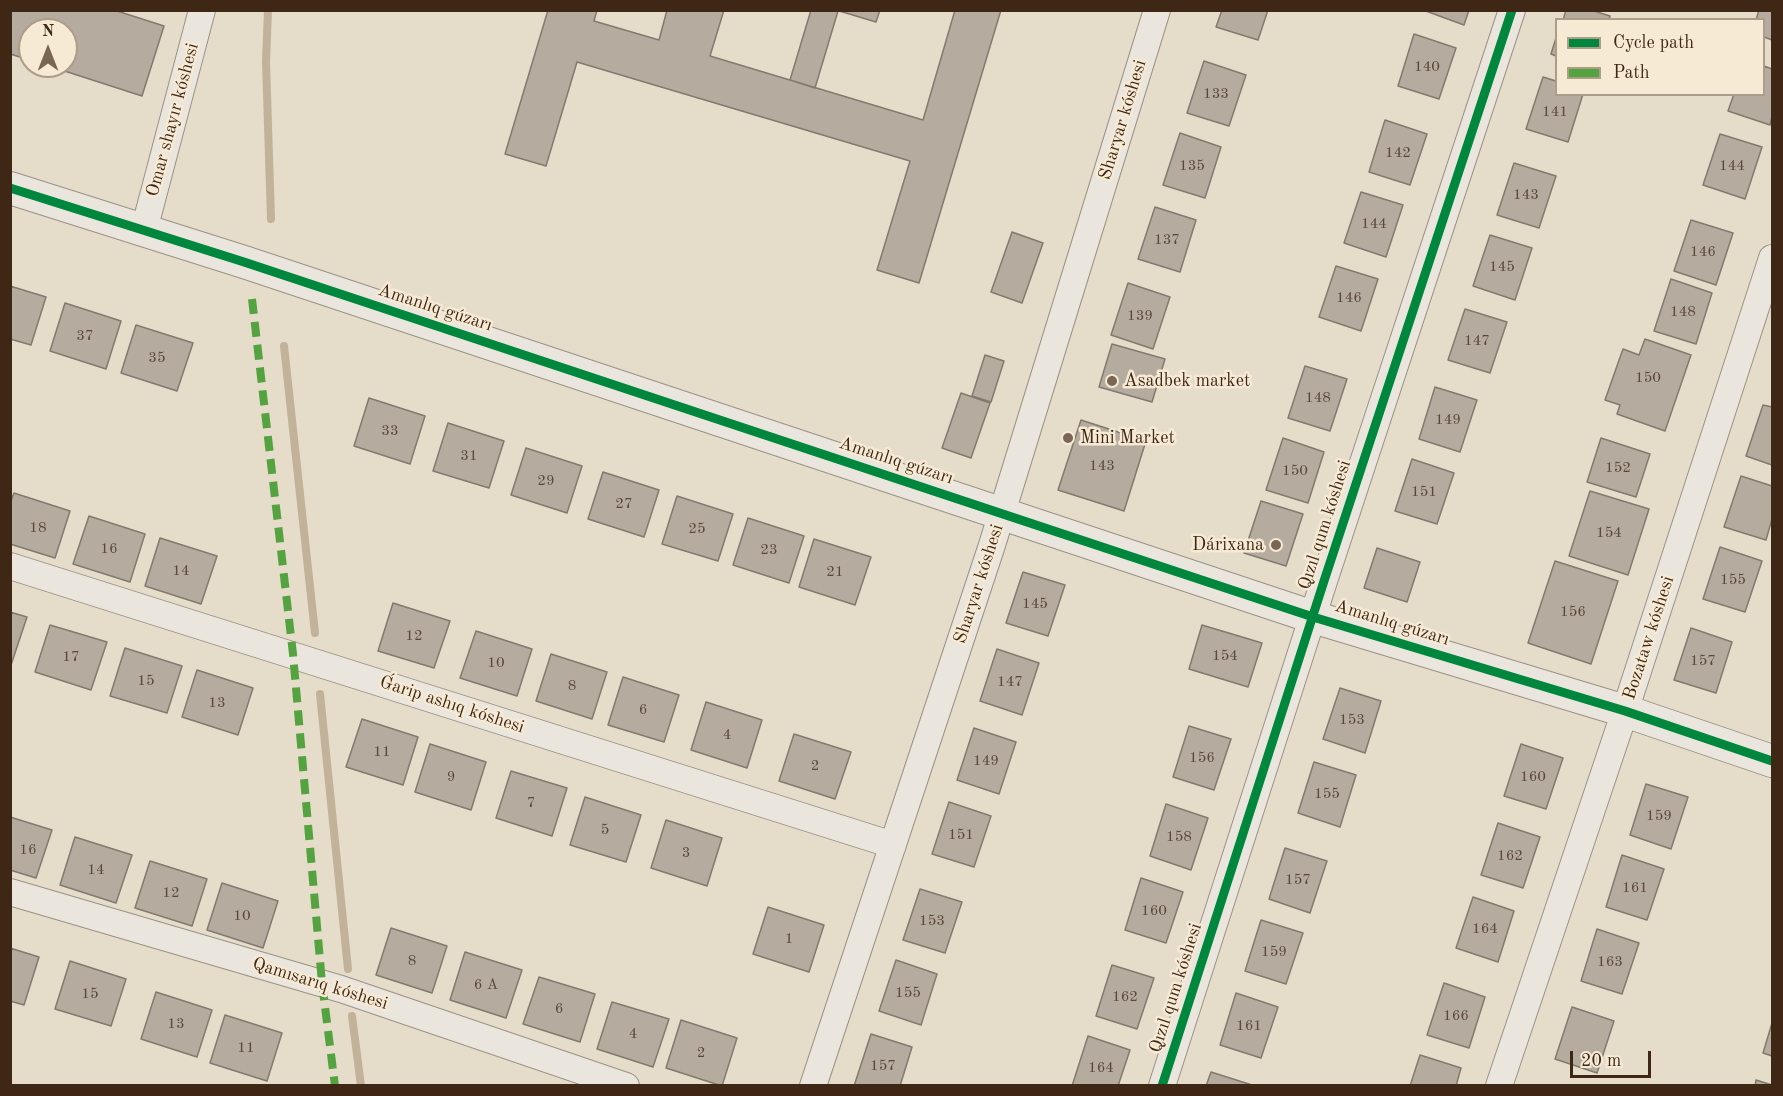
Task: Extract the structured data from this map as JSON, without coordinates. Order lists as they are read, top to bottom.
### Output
{
  "streets": {
    "street": [
      "Omar shayır kóshesi",
      "Sharyar kóshesi",
      "Amanlıq gúzarı",
      "Qızıl qum kóshesi",
      "Bozataw kóshesi",
      "Ǵarip ashıq kóshesi",
      "Qamısarıq kóshesi"
    ]
  },
  "crossings": [
    ["Omar shayır kóshesi", "Amanlıq gúzarı"],
    ["Sharyar kóshesi", "Amanlıq gúzarı"],
    ["Sharyar kóshesi", "Ǵarip ashıq kóshesi"],
    ["Amanlıq gúzarı", "Qızıl qum kóshesi"],
    ["Amanlıq gúzarı", "Bozataw kóshesi"]
  ],
  "places": ["Asadbek market", "Mini Market", "Dárixana"],
  "house_numbers": [
    "140",
    "133",
    "141",
    "142",
    "135",
    "144",
    "143",
    "144",
    "137",
    "146",
    "145",
    "146",
    "148",
    "139",
    "37",
    "147",
    "35",
    "150",
    "148",
    "149",
    "33",
    "31",
    "143",
    "152",
    "150",
    "29",
    "151",
    "27",
    "18",
    "25",
    "154",
    "16",
    "23",
    "14",
    "21",
    "155",
    "145",
    "156",
    "12",
    "154",
    "17",
    "157",
    "10",
    "15",
    "147",
    "8",
    "13",
    "6",
    "153",
    "4",
    "11",
    "156",
    "149",
    "2",
    "9",
    "160",
    "155",
    "7",
    "159",
    "5",
    "151",
    "158",
    "16",
    "3",
    "162",
    "14",
    "157",
    "161",
    "12",
    "160",
    "10",
    "153",
    "164",
    "1",
    "159",
    "8",
    "163",
    "6 А",
    "155",
    "15",
    "162",
    "6",
    "166",
    "13",
    "161",
    "4",
    "11",
    "2",
    "157",
    "164"
  ],
  "legend": ["Cycle path", "Path"],
  "scale_bar": "20 m",
  "north": "top"
}
